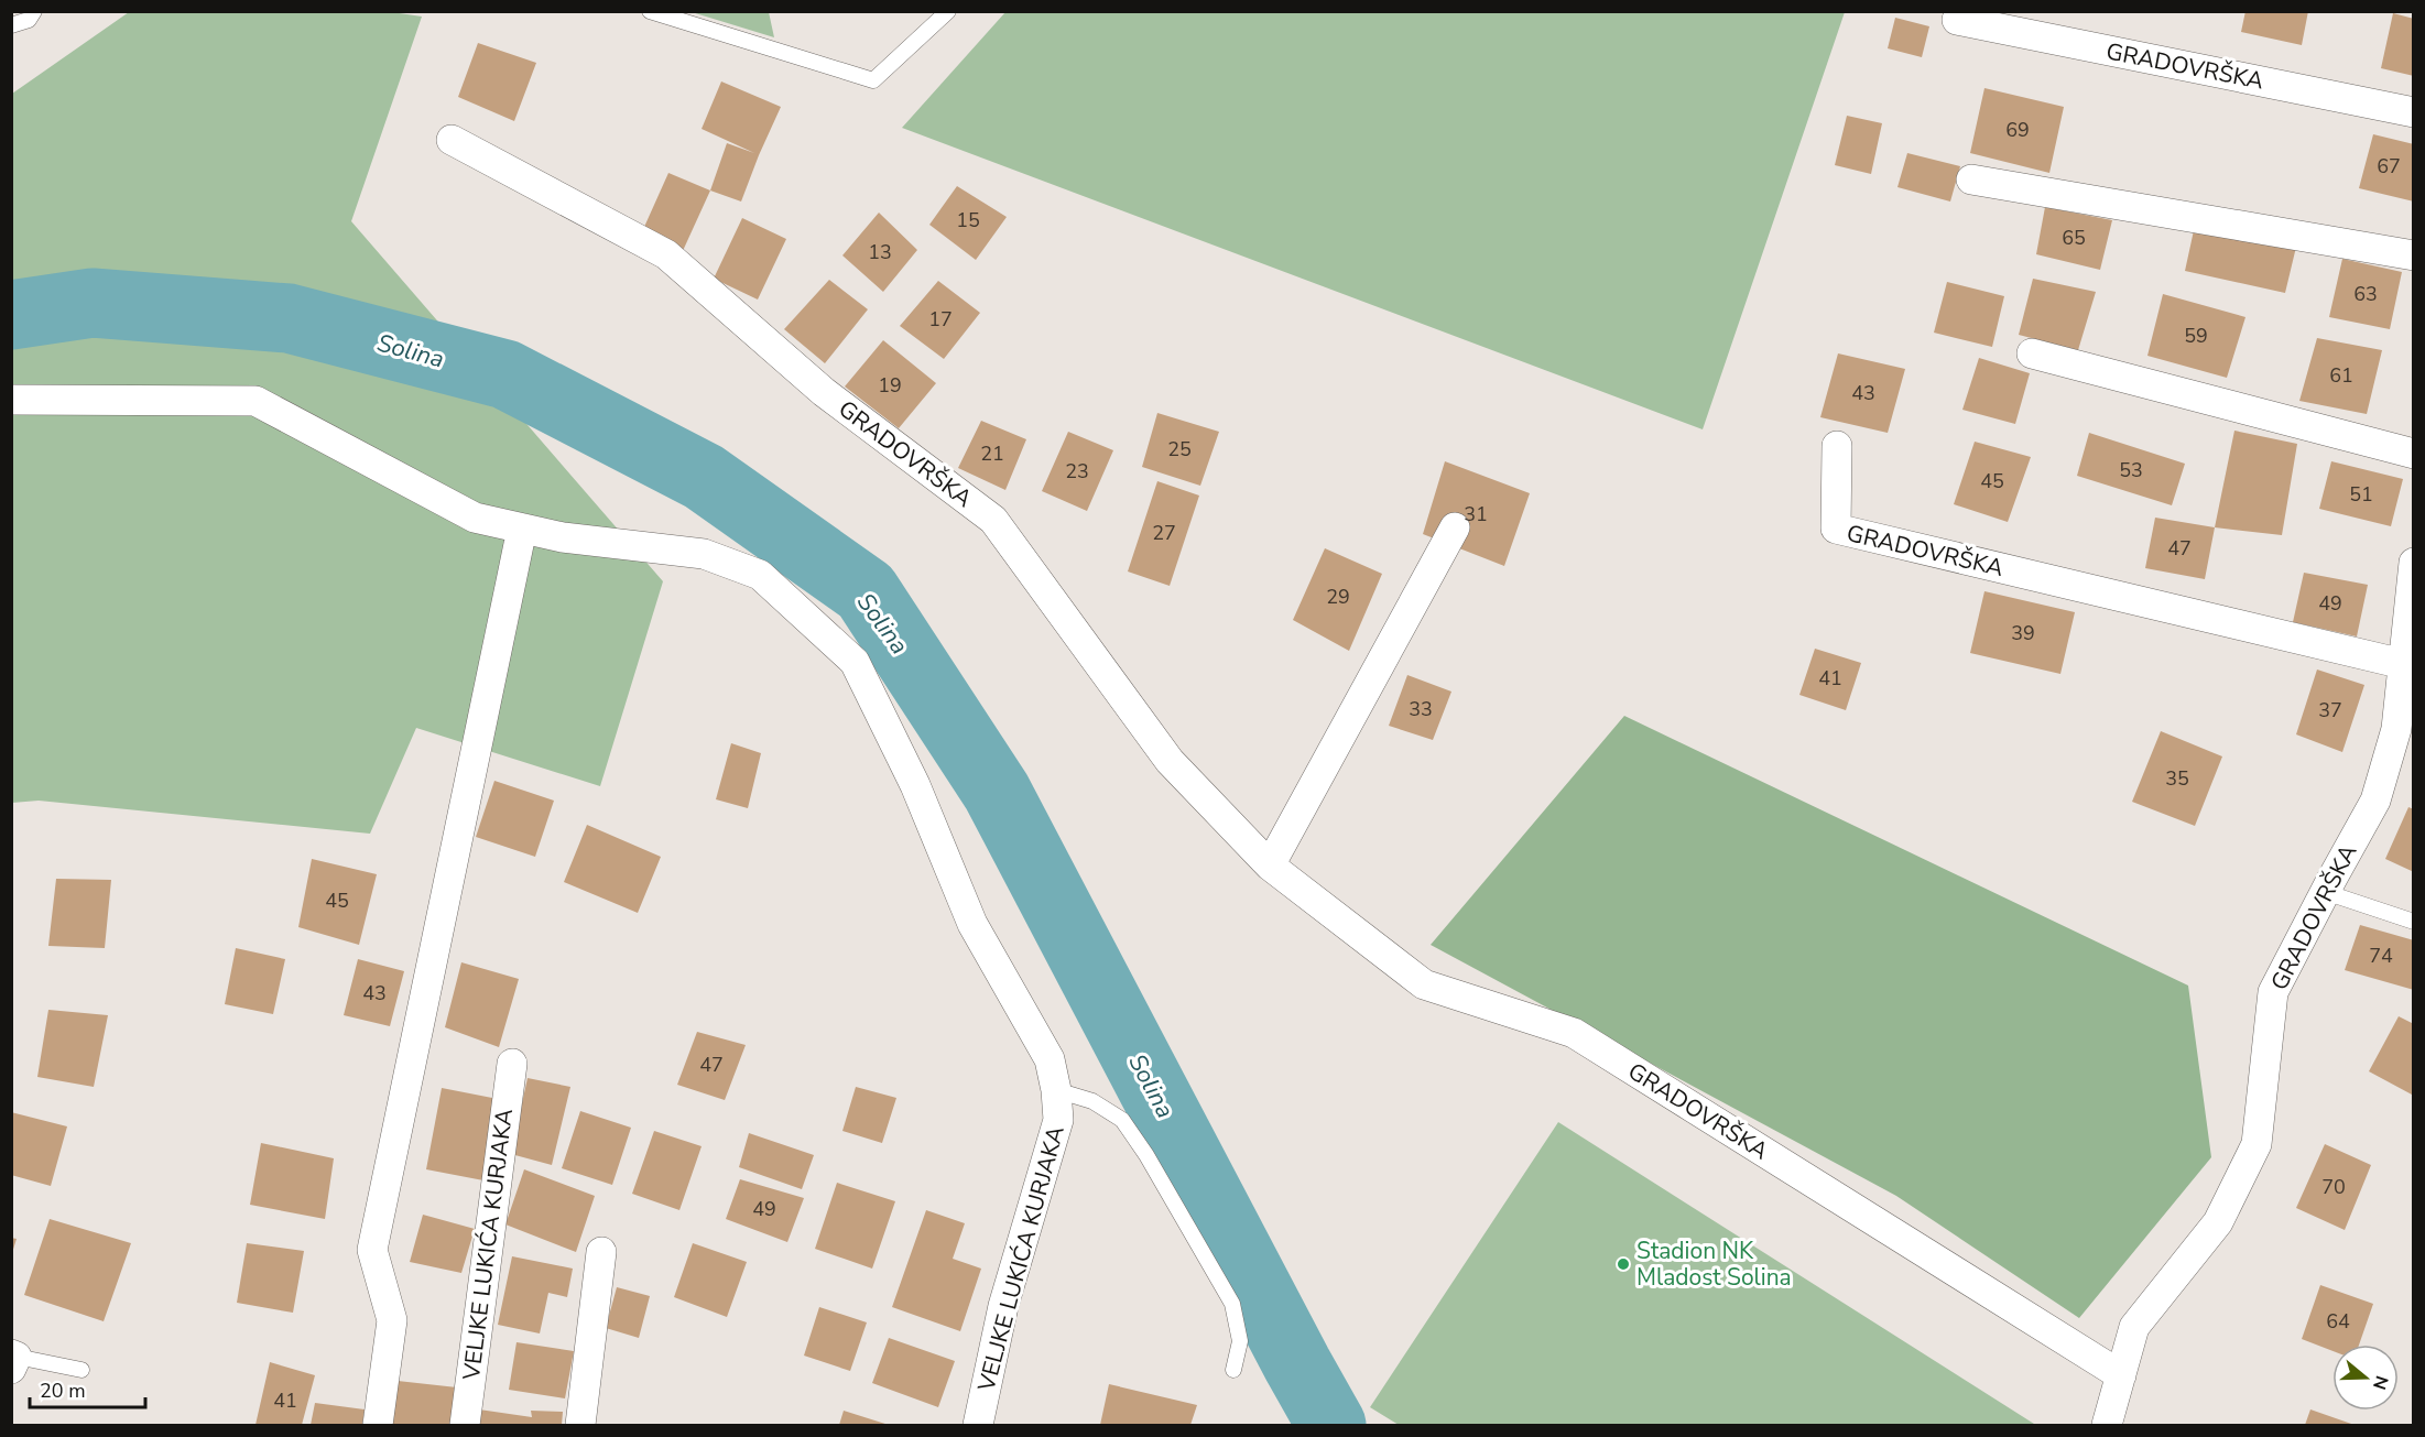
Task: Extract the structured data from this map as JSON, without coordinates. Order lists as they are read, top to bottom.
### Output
{
  "streets": {
    "street": ["GRADOVRŠKA", "VELJKE LUKIĆA KURJAKA"]
  },
  "water": ["Solina"],
  "places": ["Stadion NK Mladost Solina"],
  "house_numbers": [
    "69",
    "67",
    "15",
    "65",
    "13",
    "63",
    "17",
    "59",
    "61",
    "19",
    "43",
    "25",
    "21",
    "53",
    "23",
    "45",
    "51",
    "31",
    "27",
    "47",
    "29",
    "49",
    "39",
    "41",
    "33",
    "37",
    "35",
    "45",
    "74",
    "43",
    "47",
    "70",
    "49",
    "64",
    "41"
  ],
  "scale_bar": "20 m",
  "north": "right"
}
